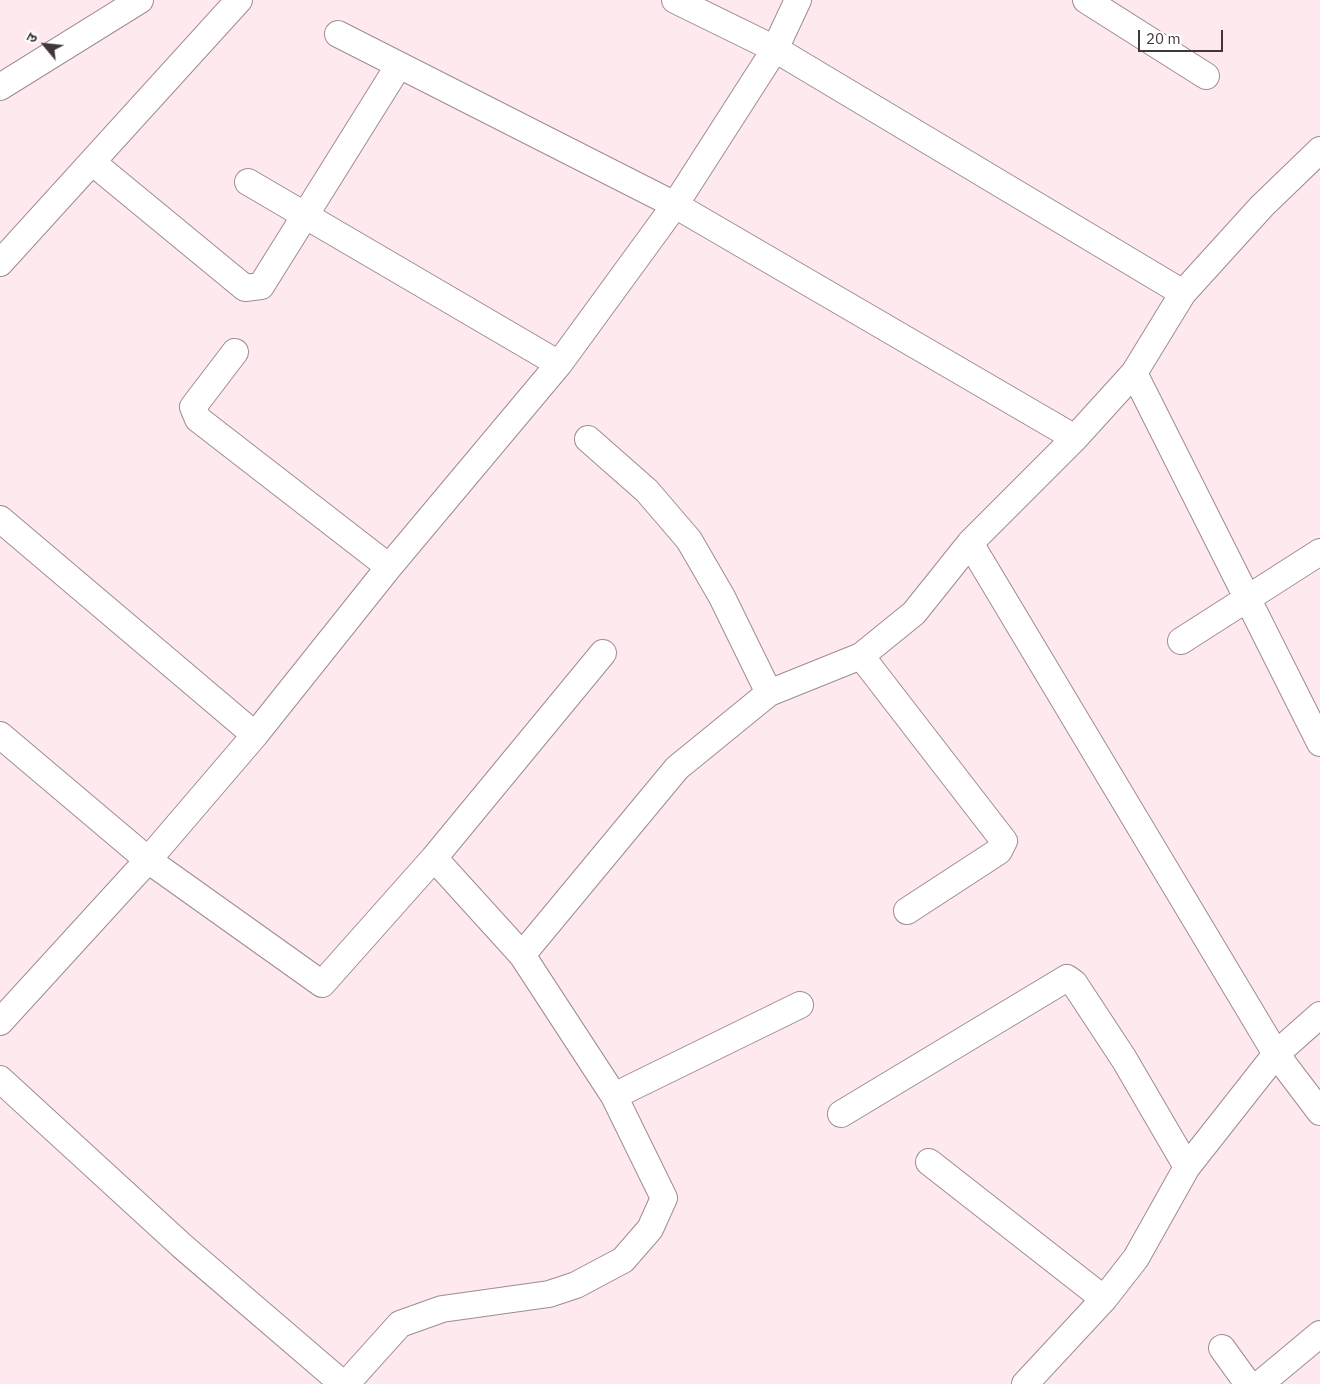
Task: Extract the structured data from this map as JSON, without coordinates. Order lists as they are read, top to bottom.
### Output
{
  "scale_bar": "20 m",
  "north": "top left"
}
